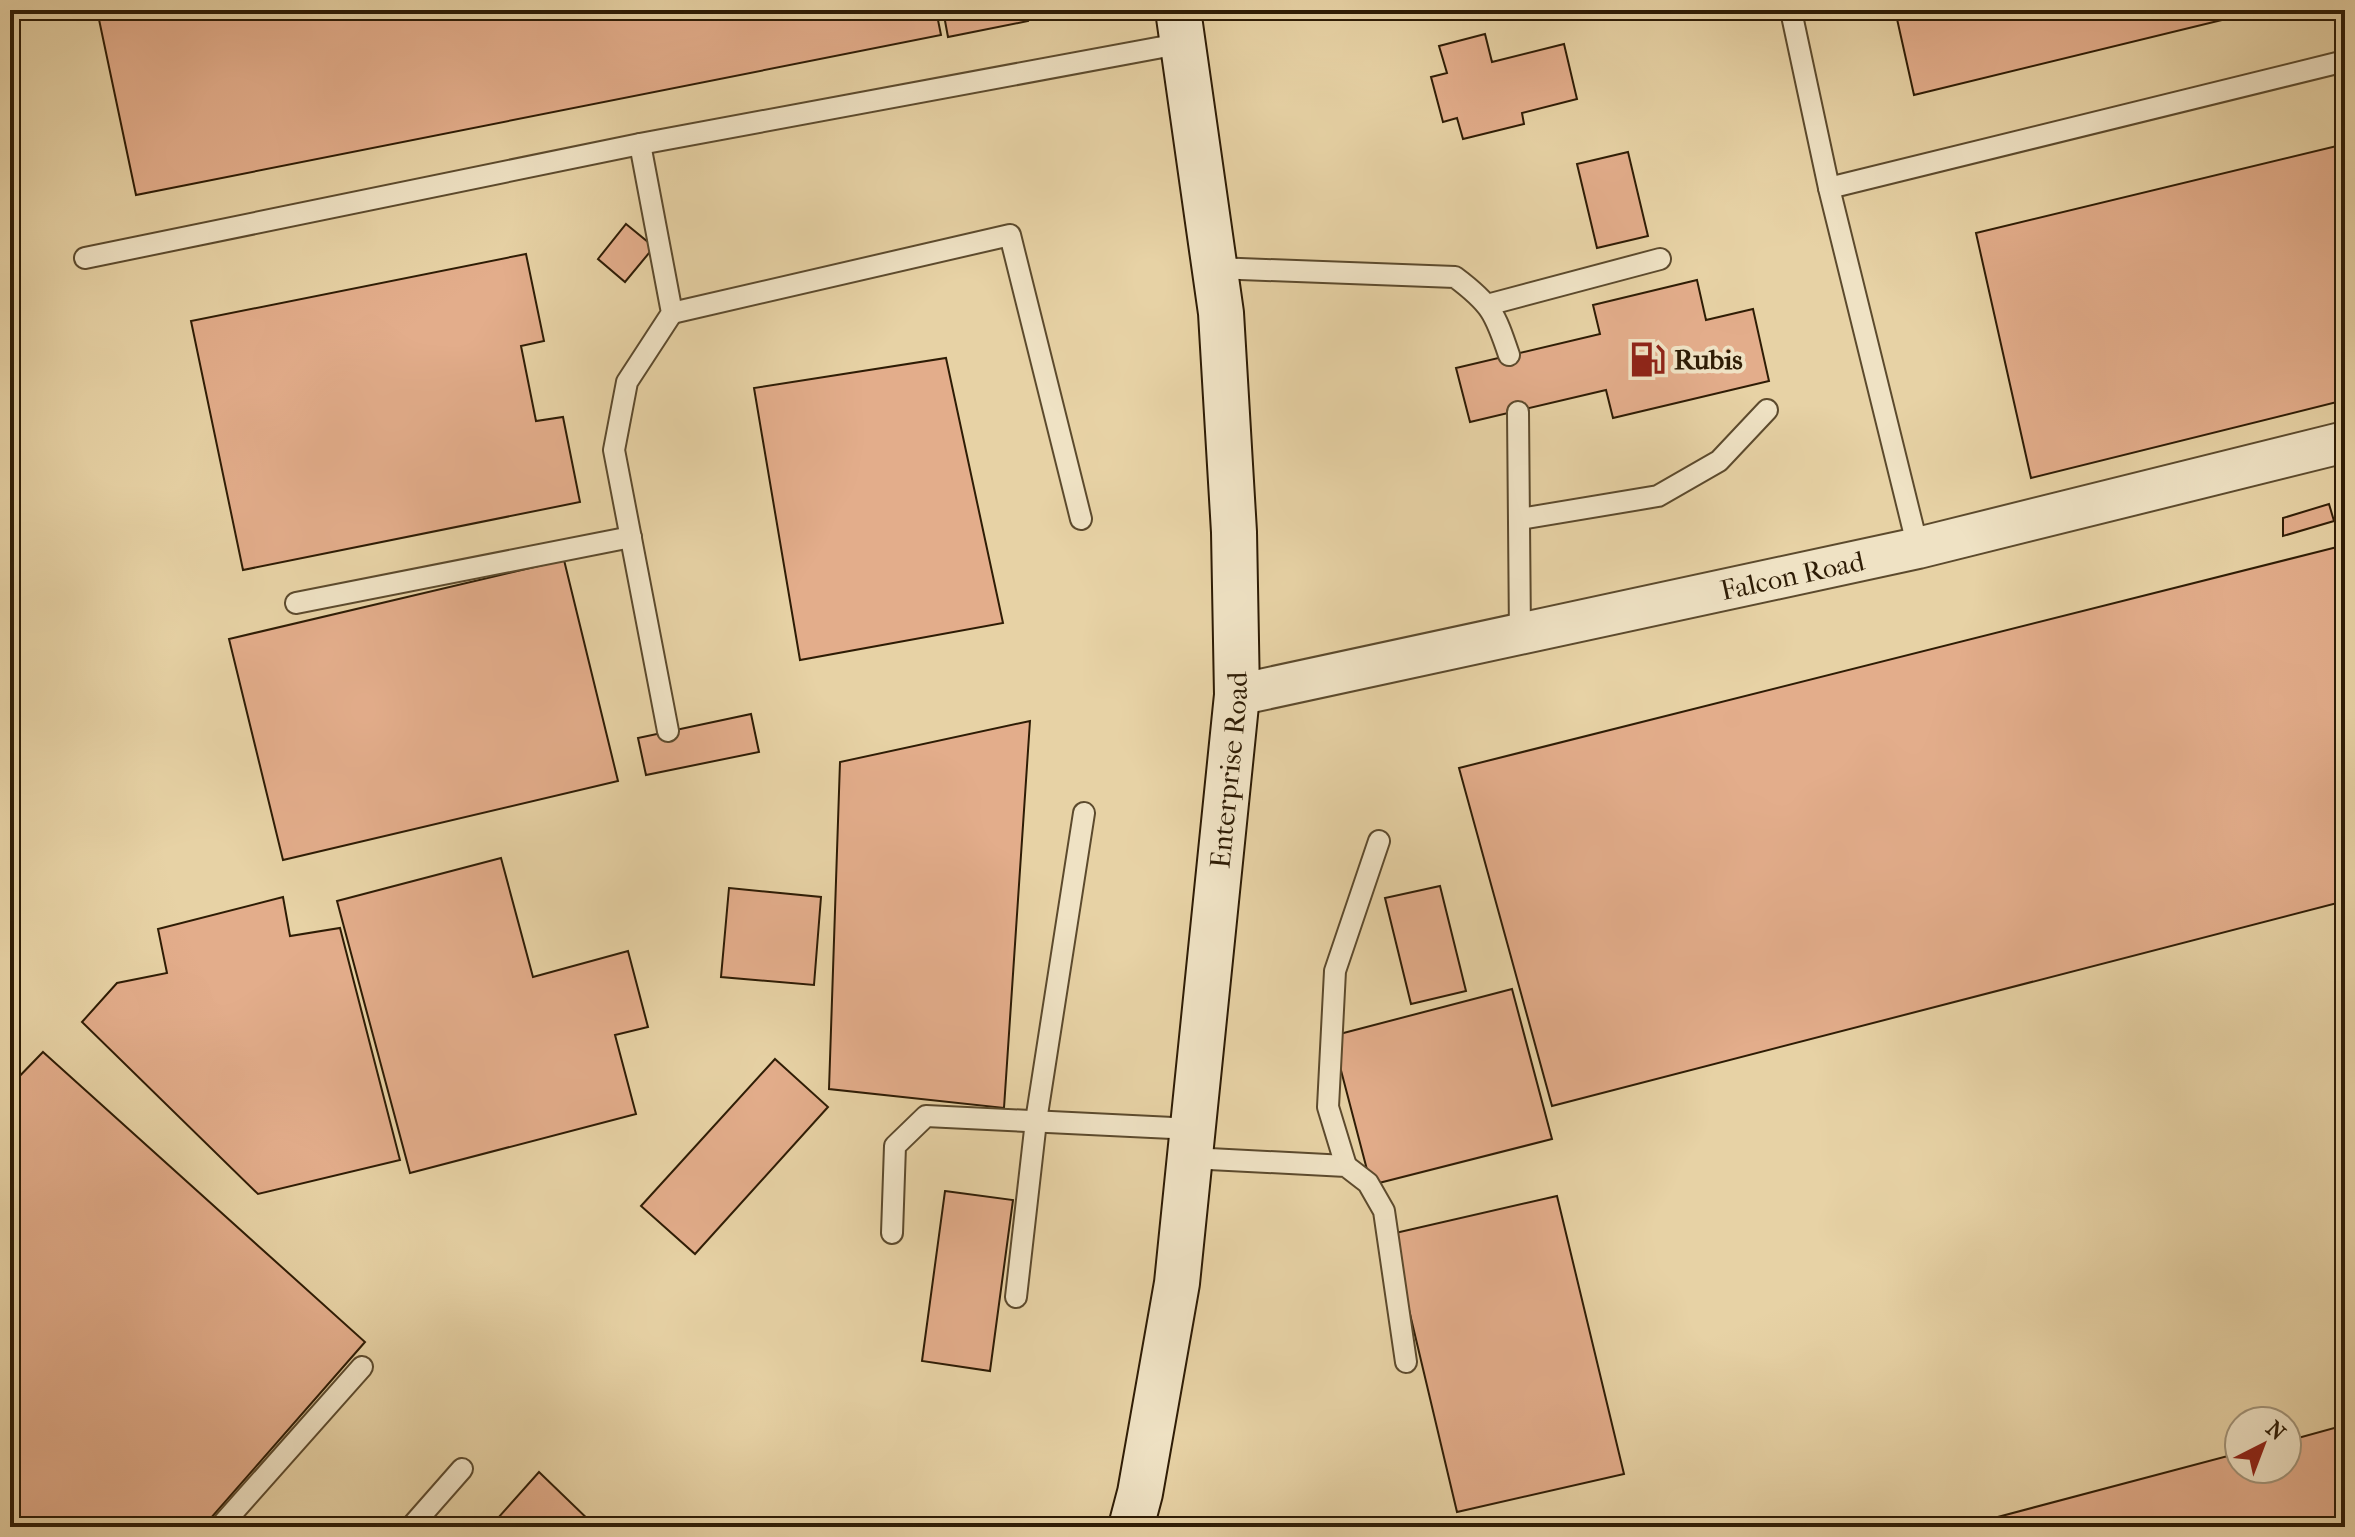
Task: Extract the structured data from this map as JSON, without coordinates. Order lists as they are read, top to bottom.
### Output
{
  "streets": {
    "main road": ["Enterprise Road"],
    "street": ["Falcon Road"]
  },
  "crossings": [
    ["Falcon Road", "Enterprise Road"]
  ],
  "places": {
    "fuel station": ["Rubis"]
  },
  "north": "top right"
}
